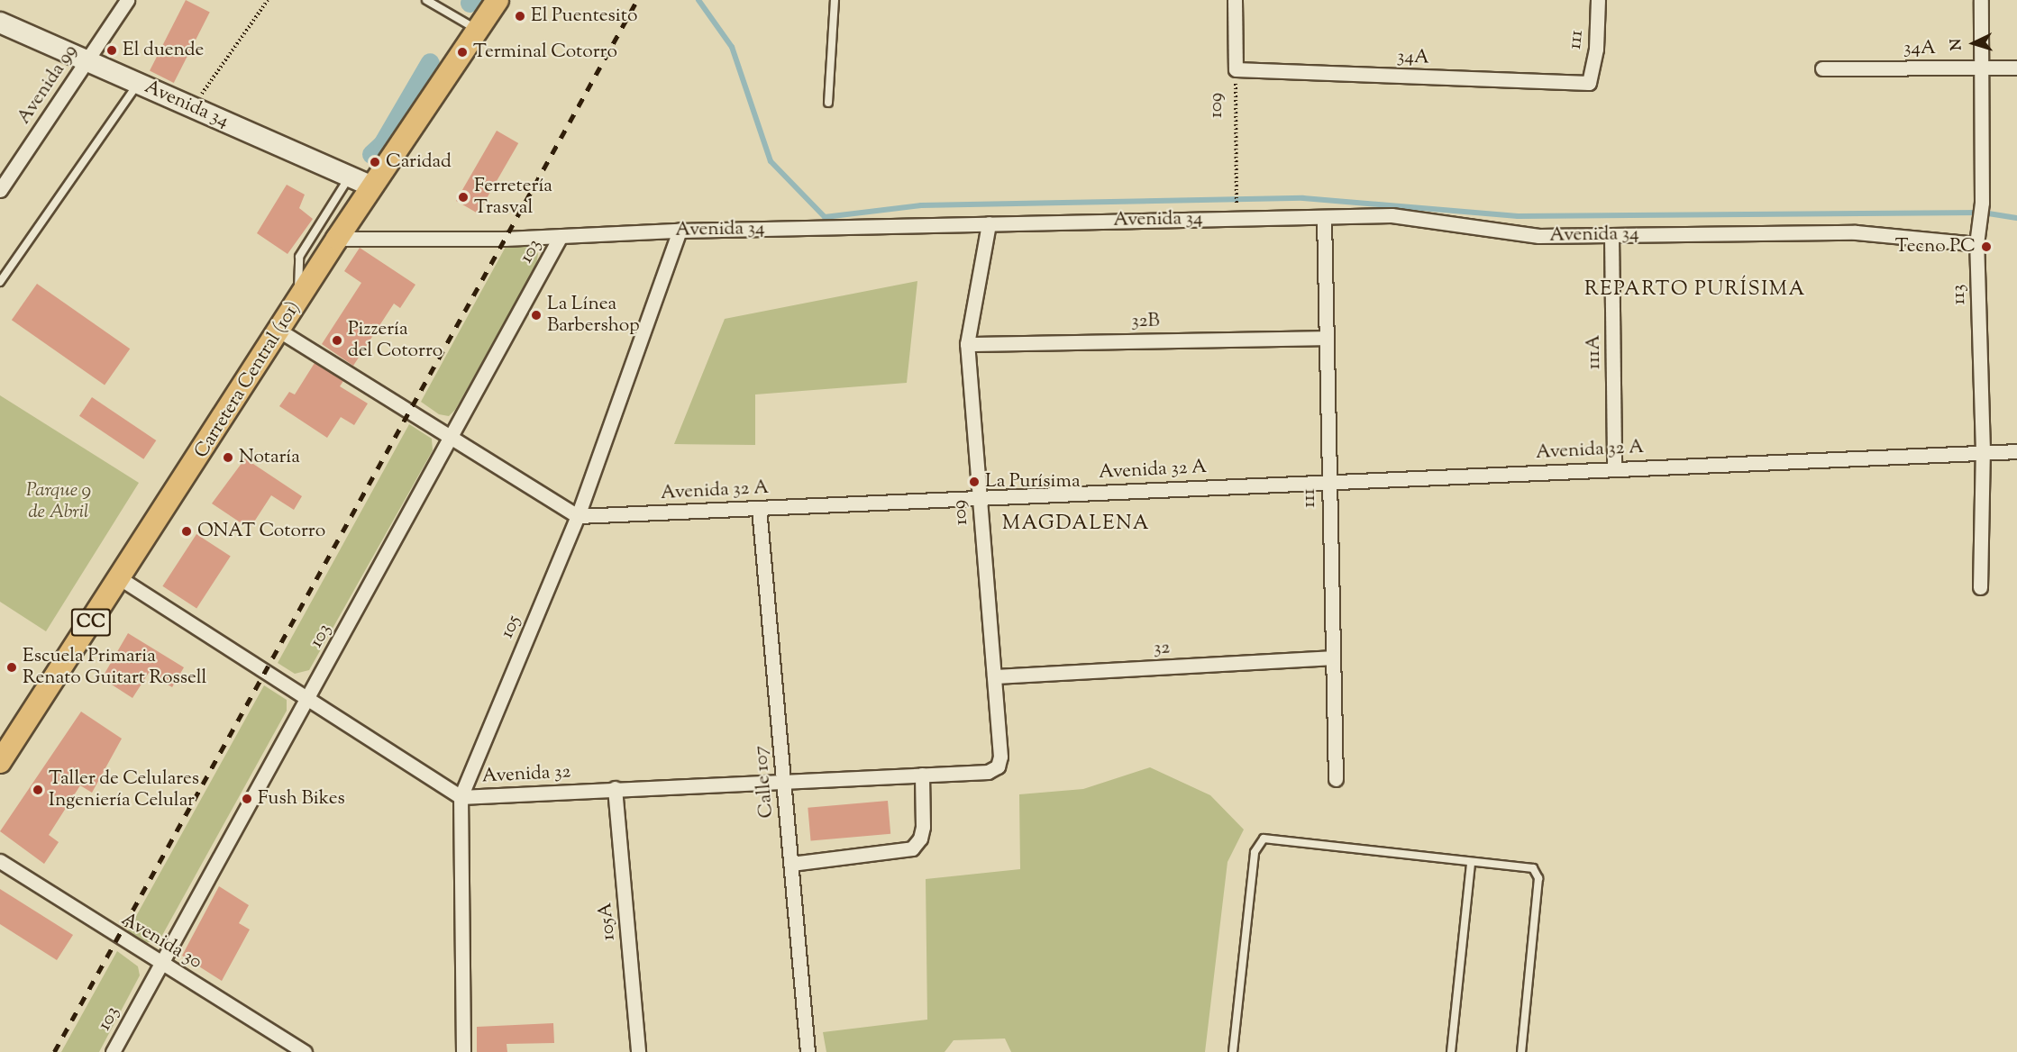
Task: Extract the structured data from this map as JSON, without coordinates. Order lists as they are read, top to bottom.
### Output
{
  "streets": {
    "main road": ["Carretera Central (101)", "CC"],
    "street": [
      "111",
      "34A",
      "Avenida 99",
      "Avenida 34",
      "109",
      "103",
      "113",
      "32B",
      "111A",
      "Avenida 32 A",
      "105",
      "32",
      "Avenida 32",
      "Calle 107",
      "105A",
      "Avenida 30"
    ]
  },
  "crossings": [
    ["111", "34A"],
    ["111", "Avenida 34"],
    ["111", "32B"],
    ["111", "Avenida 32 A"],
    ["111", "32"],
    ["34A", "109"],
    ["34A", "113"],
    ["Avenida 99", "Avenida 34"],
    ["Avenida 34", "109"],
    ["Avenida 34", "103"],
    ["Avenida 34", "113"],
    ["Avenida 34", "111A"],
    ["Avenida 34", "Carretera Central (101)"],
    ["Avenida 34", "105"],
    ["109", "32B"],
    ["109", "Avenida 32 A"],
    ["109", "32"],
    ["109", "Avenida 32"],
    ["103", "Avenida 32"],
    ["103", "Avenida 30"],
    ["113", "Avenida 32 A"],
    ["111A", "Avenida 32 A"],
    ["Carretera Central (101)", "Avenida 32"],
    ["Avenida 32 A", "105"],
    ["Avenida 32 A", "Calle 107"],
    ["105", "Avenida 32"],
    ["Avenida 32", "Calle 107"],
    ["Avenida 32", "105A"]
  ],
  "districts": ["REPARTO PURÍSIMA", "MAGDALENA"],
  "parks": ["Parque 9 de Abril"],
  "places": [
    "El Puentesito",
    "El duende",
    "Terminal Cotorro",
    "Caridad",
    "Ferretería Trasval",
    "Tecno PC",
    "La Línea Barbershop",
    "Pizzería del Cotorro",
    "Notaría",
    "La Purísima",
    "ONAT Cotorro",
    "Escuela Primaria Renato Guitart Rossell",
    "Taller de Celulares Ingeniería Celular",
    "Fush Bikes"
  ],
  "north": "left"
}
